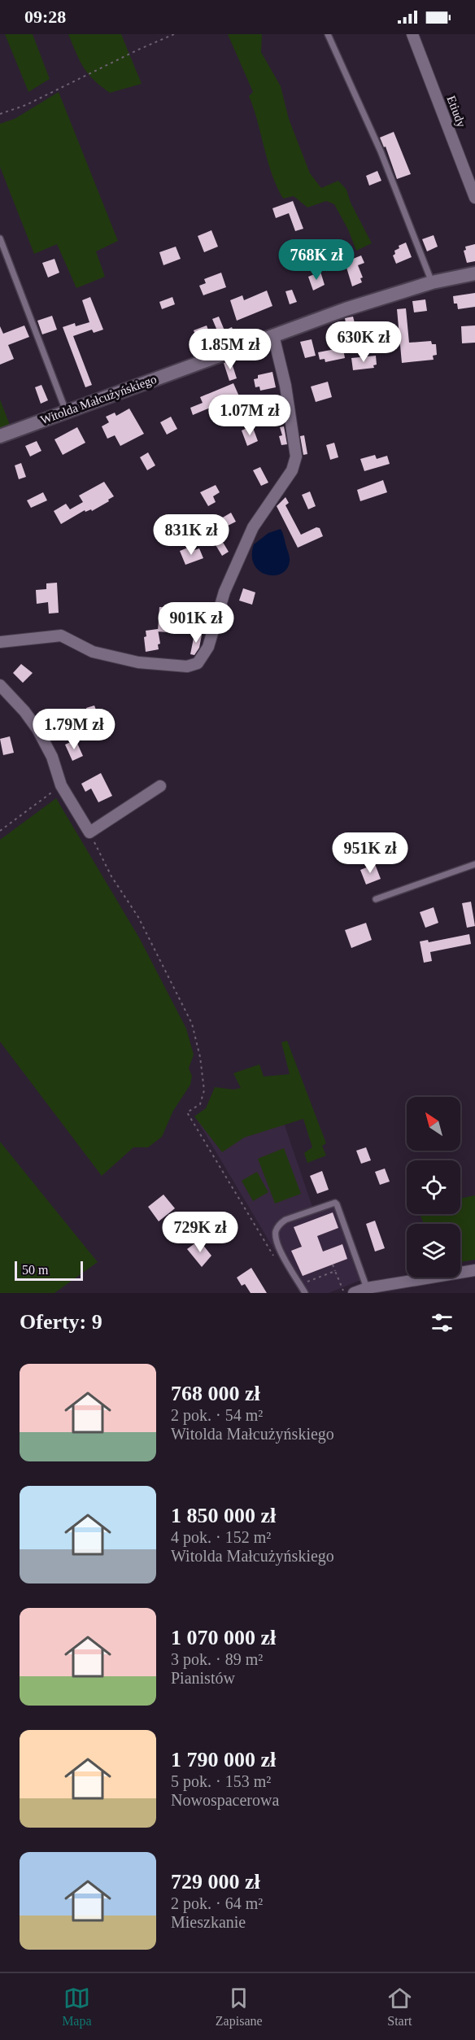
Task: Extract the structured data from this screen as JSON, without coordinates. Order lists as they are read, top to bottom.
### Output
{
  "streets": {
    "street": ["Etiudy", "Witolda Małcużyńskiego"]
  },
  "scale_bar": "50 m",
  "north": "top left",
  "page": {
    "status": "09:28",
    "price": [
      "768K zł",
      "630K zł",
      "1.85M zł",
      "1.07M zł",
      "831K zł",
      "901K zł",
      "1.79M zł",
      "951K zł",
      "729K zł"
    ],
    "scale": "50 m",
    "heading": "Oferty: 9",
    "list": [
      {
        "name": "768 000 zł",
        "note": "2 pok. · 54 m² · Witolda Małcużyńskiego"
      },
      {
        "name": "1 850 000 zł",
        "note": "4 pok. · 152 m² · Witolda Małcużyńskiego"
      },
      {
        "name": "1 070 000 zł",
        "note": "3 pok. · 89 m² · Pianistów"
      },
      {
        "name": "1 790 000 zł",
        "note": "5 pok. · 153 m² · Nowospacerowa"
      },
      {
        "name": "729 000 zł",
        "note": "2 pok. · 64 m² · Mieszkanie"
      }
    ],
    "tabs": ["Mapa", "Zapisane", "Start"]
  }
}
